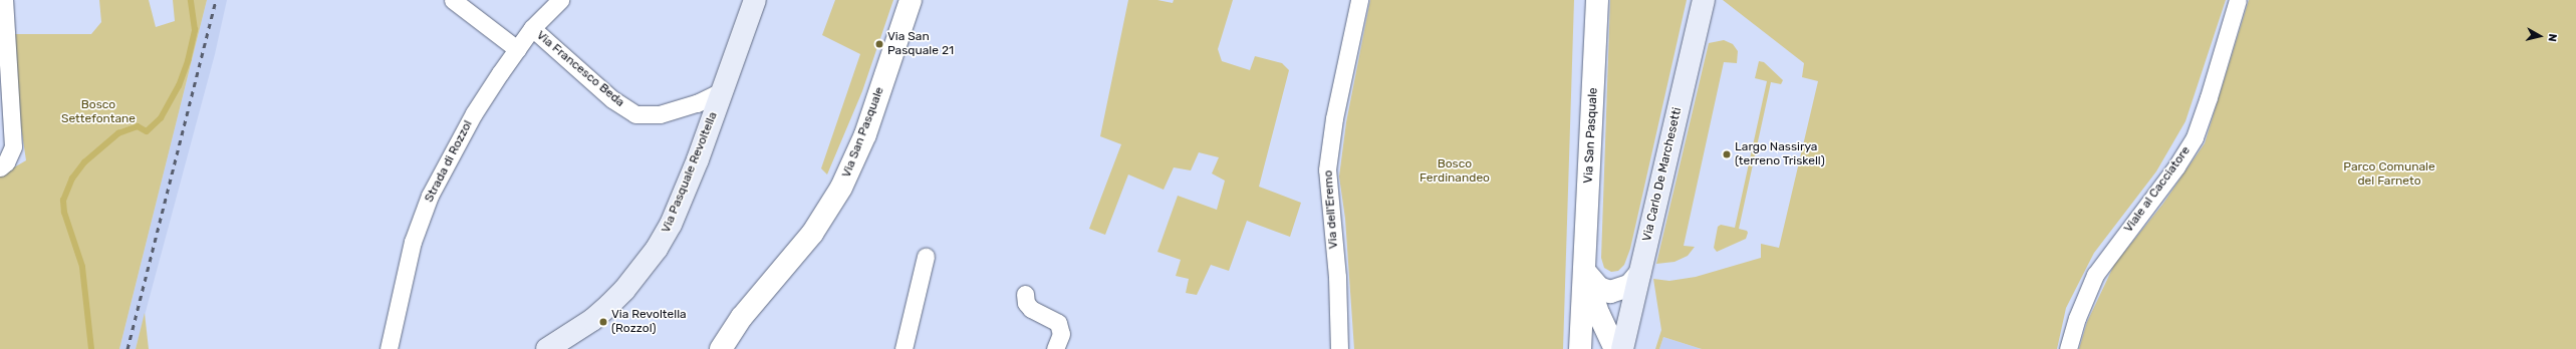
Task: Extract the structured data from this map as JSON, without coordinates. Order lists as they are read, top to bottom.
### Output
{
  "streets": {
    "main road": ["Via Pasquale Revoltella", "Via Carlo De Marchesetti"],
    "street": [
      "Via Francesco Beda",
      "Via San Pasquale",
      "Strada di Rozzol",
      "Viale al Cacciatore",
      "Via dell'Eremo"
    ]
  },
  "crossings": [
    ["Via Francesco Beda", "Strada di Rozzol"],
    ["Via Francesco Beda", "Via Pasquale Revoltella"]
  ],
  "parks": ["Bosco Settefontane", "Bosco Ferdinandeo", "Parco Comunale del Farneto"],
  "places": ["Via San Pasquale 21", "Largo Nassirya (terreno Triskell)", "Via Revoltella (Rozzol)"],
  "north": "right"
}
